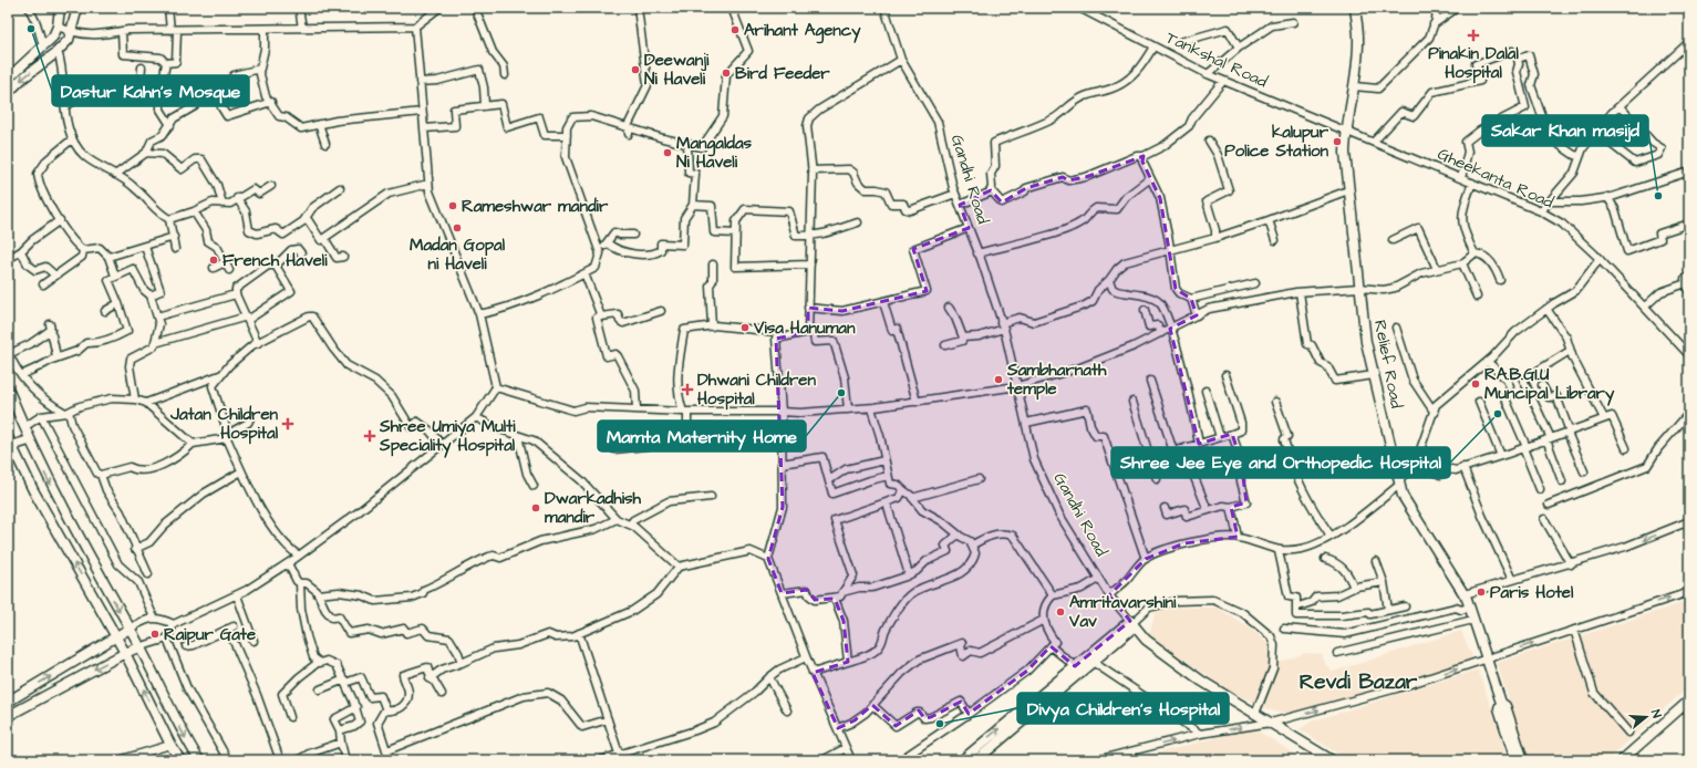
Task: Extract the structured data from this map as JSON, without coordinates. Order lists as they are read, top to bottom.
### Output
{
  "streets": {
    "main road": ["Gandhi Road", "Relief Road"],
    "street": ["Tankshal Road", "Gheekanta Road"]
  },
  "crossings": [
    ["Tankshal Road", "Gheekanta Road"],
    ["Tankshal Road", "Relief Road"],
    ["Gheekanta Road", "Relief Road"]
  ],
  "districts": ["Revdi Bazar"],
  "places": {
    "other": [
      "Dastur Kahn's Mosque",
      "Arihant Agency",
      "Deewanji Ni Haveli",
      "Bird Feeder",
      "kalupur Police Station",
      "Mangaldas Ni Haveli",
      "Sakar Khan masijd",
      "Rameshwar mandir",
      "Madan Gopal ni Haveli",
      "French Haveli",
      "Visa Hanuman",
      "Sambharnath temple",
      "RA.B.GI.U Muncipal Library",
      "Mamta Maternity Home",
      "Shree Jee Eye and Orthopedic Hospital",
      "Dwarkadhish mandir",
      "Paris Hotel",
      "Amritavarshini Vav",
      "Raipur Gate",
      "Divya Children's Hospital"
    ],
    "health": [
      "Pinakin Dalal Hospital",
      "Dhwani Children Hospital",
      "Jatan Children Hospital",
      "Shree Umiya Multi Speciality Hospital"
    ]
  },
  "north": "right"
}
